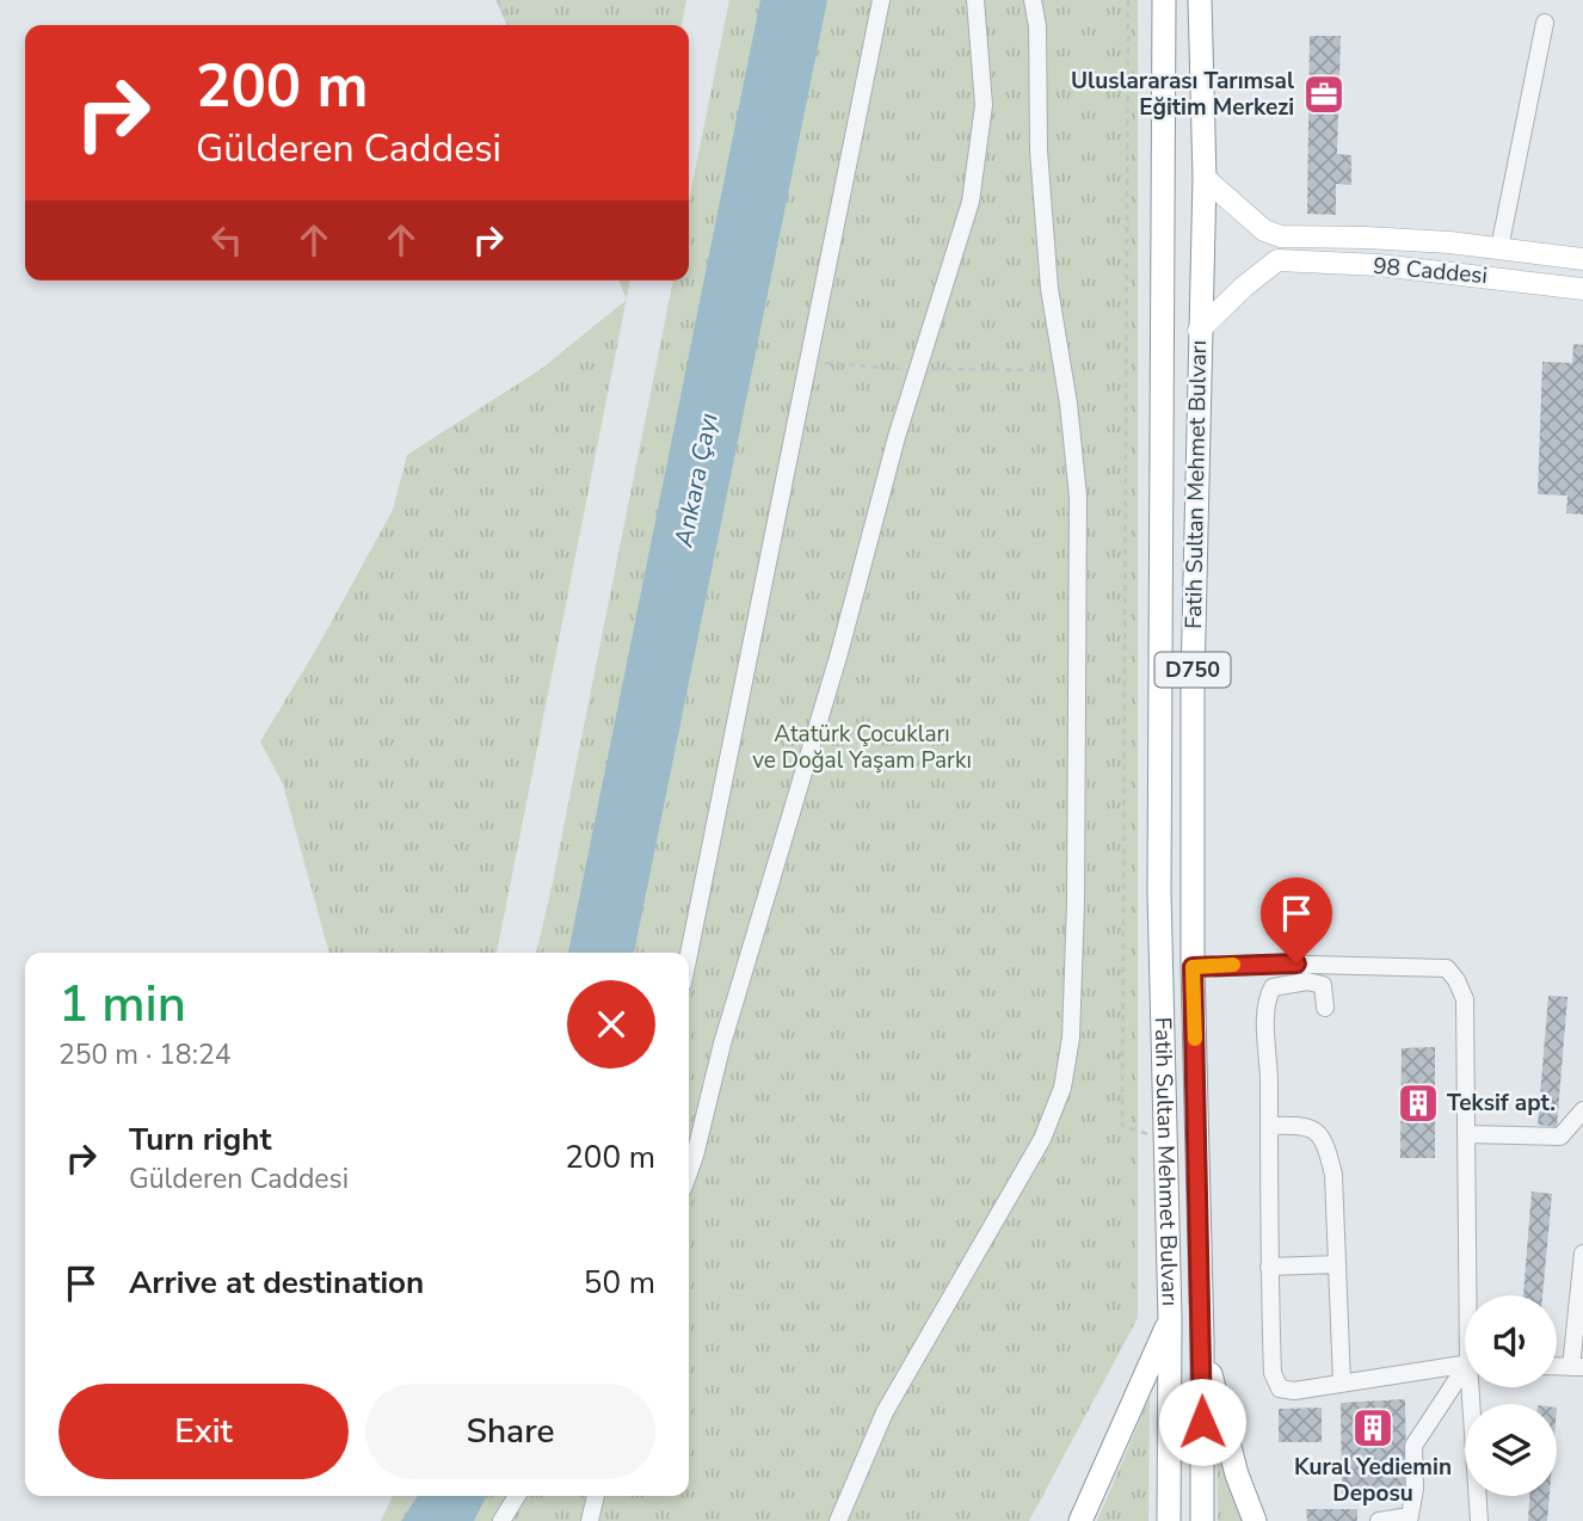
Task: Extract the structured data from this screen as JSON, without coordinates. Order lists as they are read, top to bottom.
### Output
{
  "streets": {
    "highway": ["Fatih Sultan Mehmet Bulvarı", "D750"],
    "main road": ["98 Caddesi"]
  },
  "water": ["Ankara Çayı"],
  "parks": ["Atatürk Çocukları ve Doğal Yaşam Parkı"],
  "places": {
    "office": ["Uluslararası Tarımsal Eğitim Merkezi"],
    "building": ["Teksif apt.", "Kural Yediemin Deposu"]
  },
  "page": {
    "turn": ["200 m", "Gülderen Caddesi"],
    "heading": ["1 min", "250 m · 18:24"],
    "list": [
      {
        "name": "Turn right",
        "note": "Gülderen Caddesi",
        "value": "200 m"
      },
      {
        "name": "Arrive at destination",
        "value": "50 m"
      }
    ],
    "buttons": ["Exit", "Share"]
  }
}
